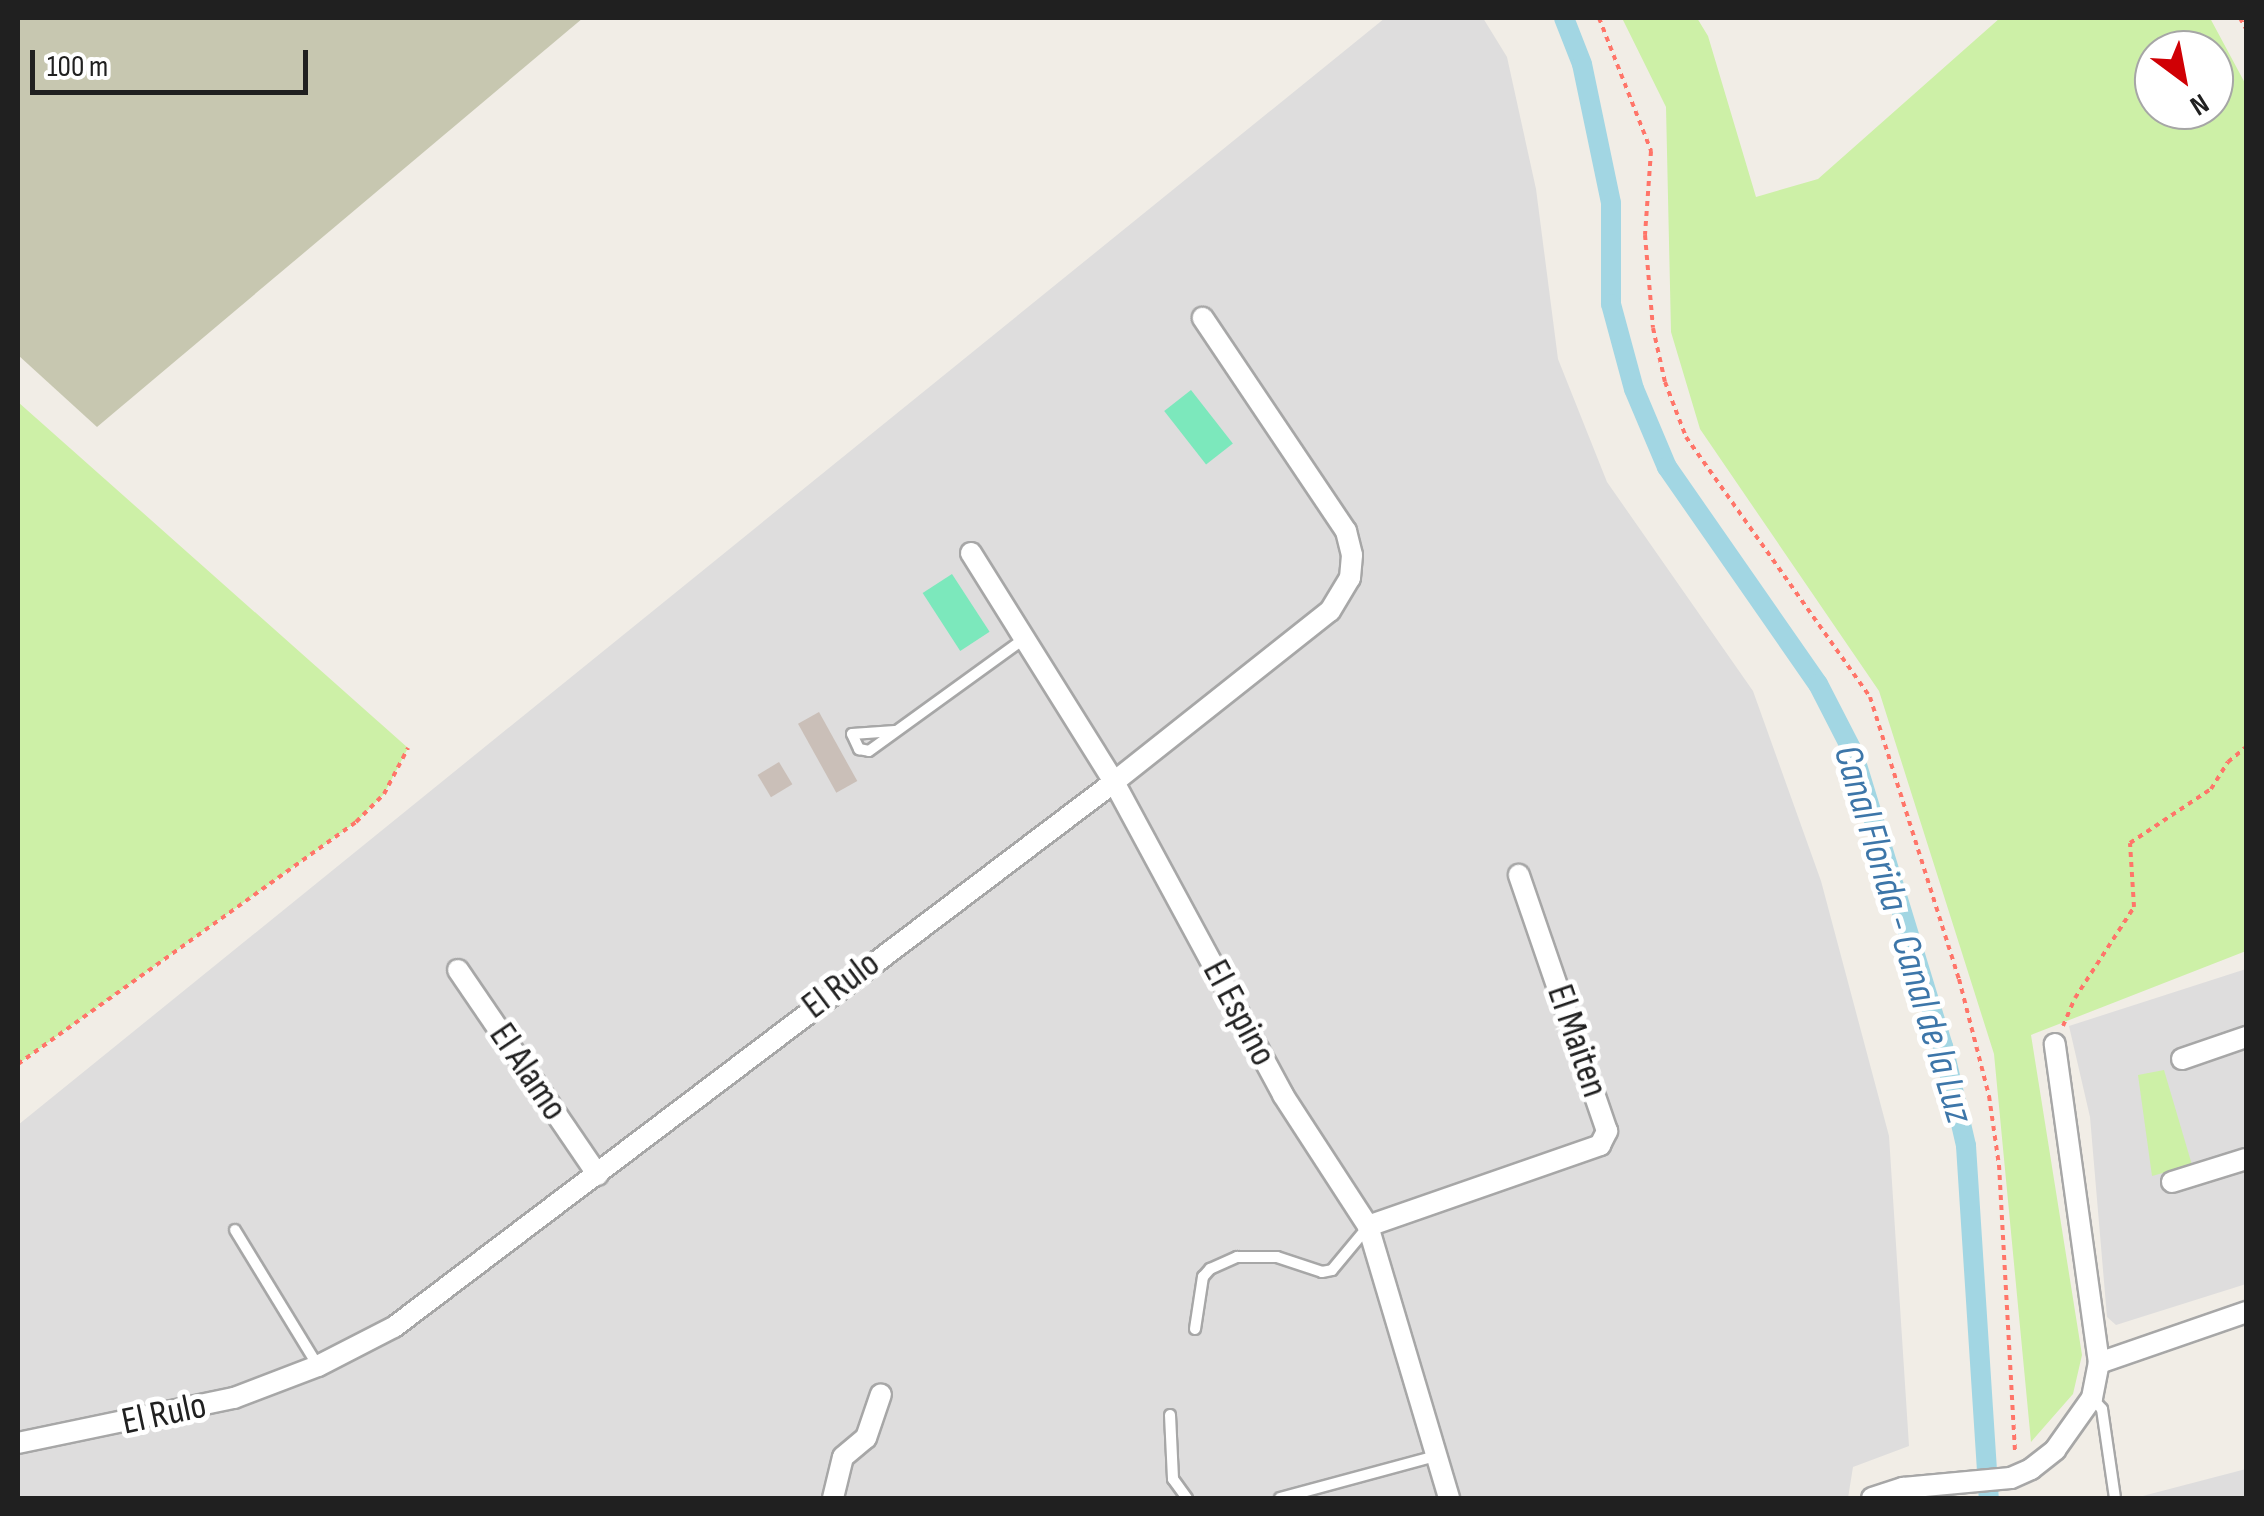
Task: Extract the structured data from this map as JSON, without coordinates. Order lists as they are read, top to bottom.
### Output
{
  "streets": {
    "street": [
      "El Rulo",
      "El Espino",
      "El Maiten",
      "El Alamo"
    ]
  },
  "crossings": [
    ["El Rulo", "El Espino"],
    ["El Rulo", "El Alamo"],
    ["El Espino", "El Maiten"]
  ],
  "water": ["Canal Florida - Canal de la Luz"],
  "scale_bar": "100 m",
  "north": "bottom right"
}
